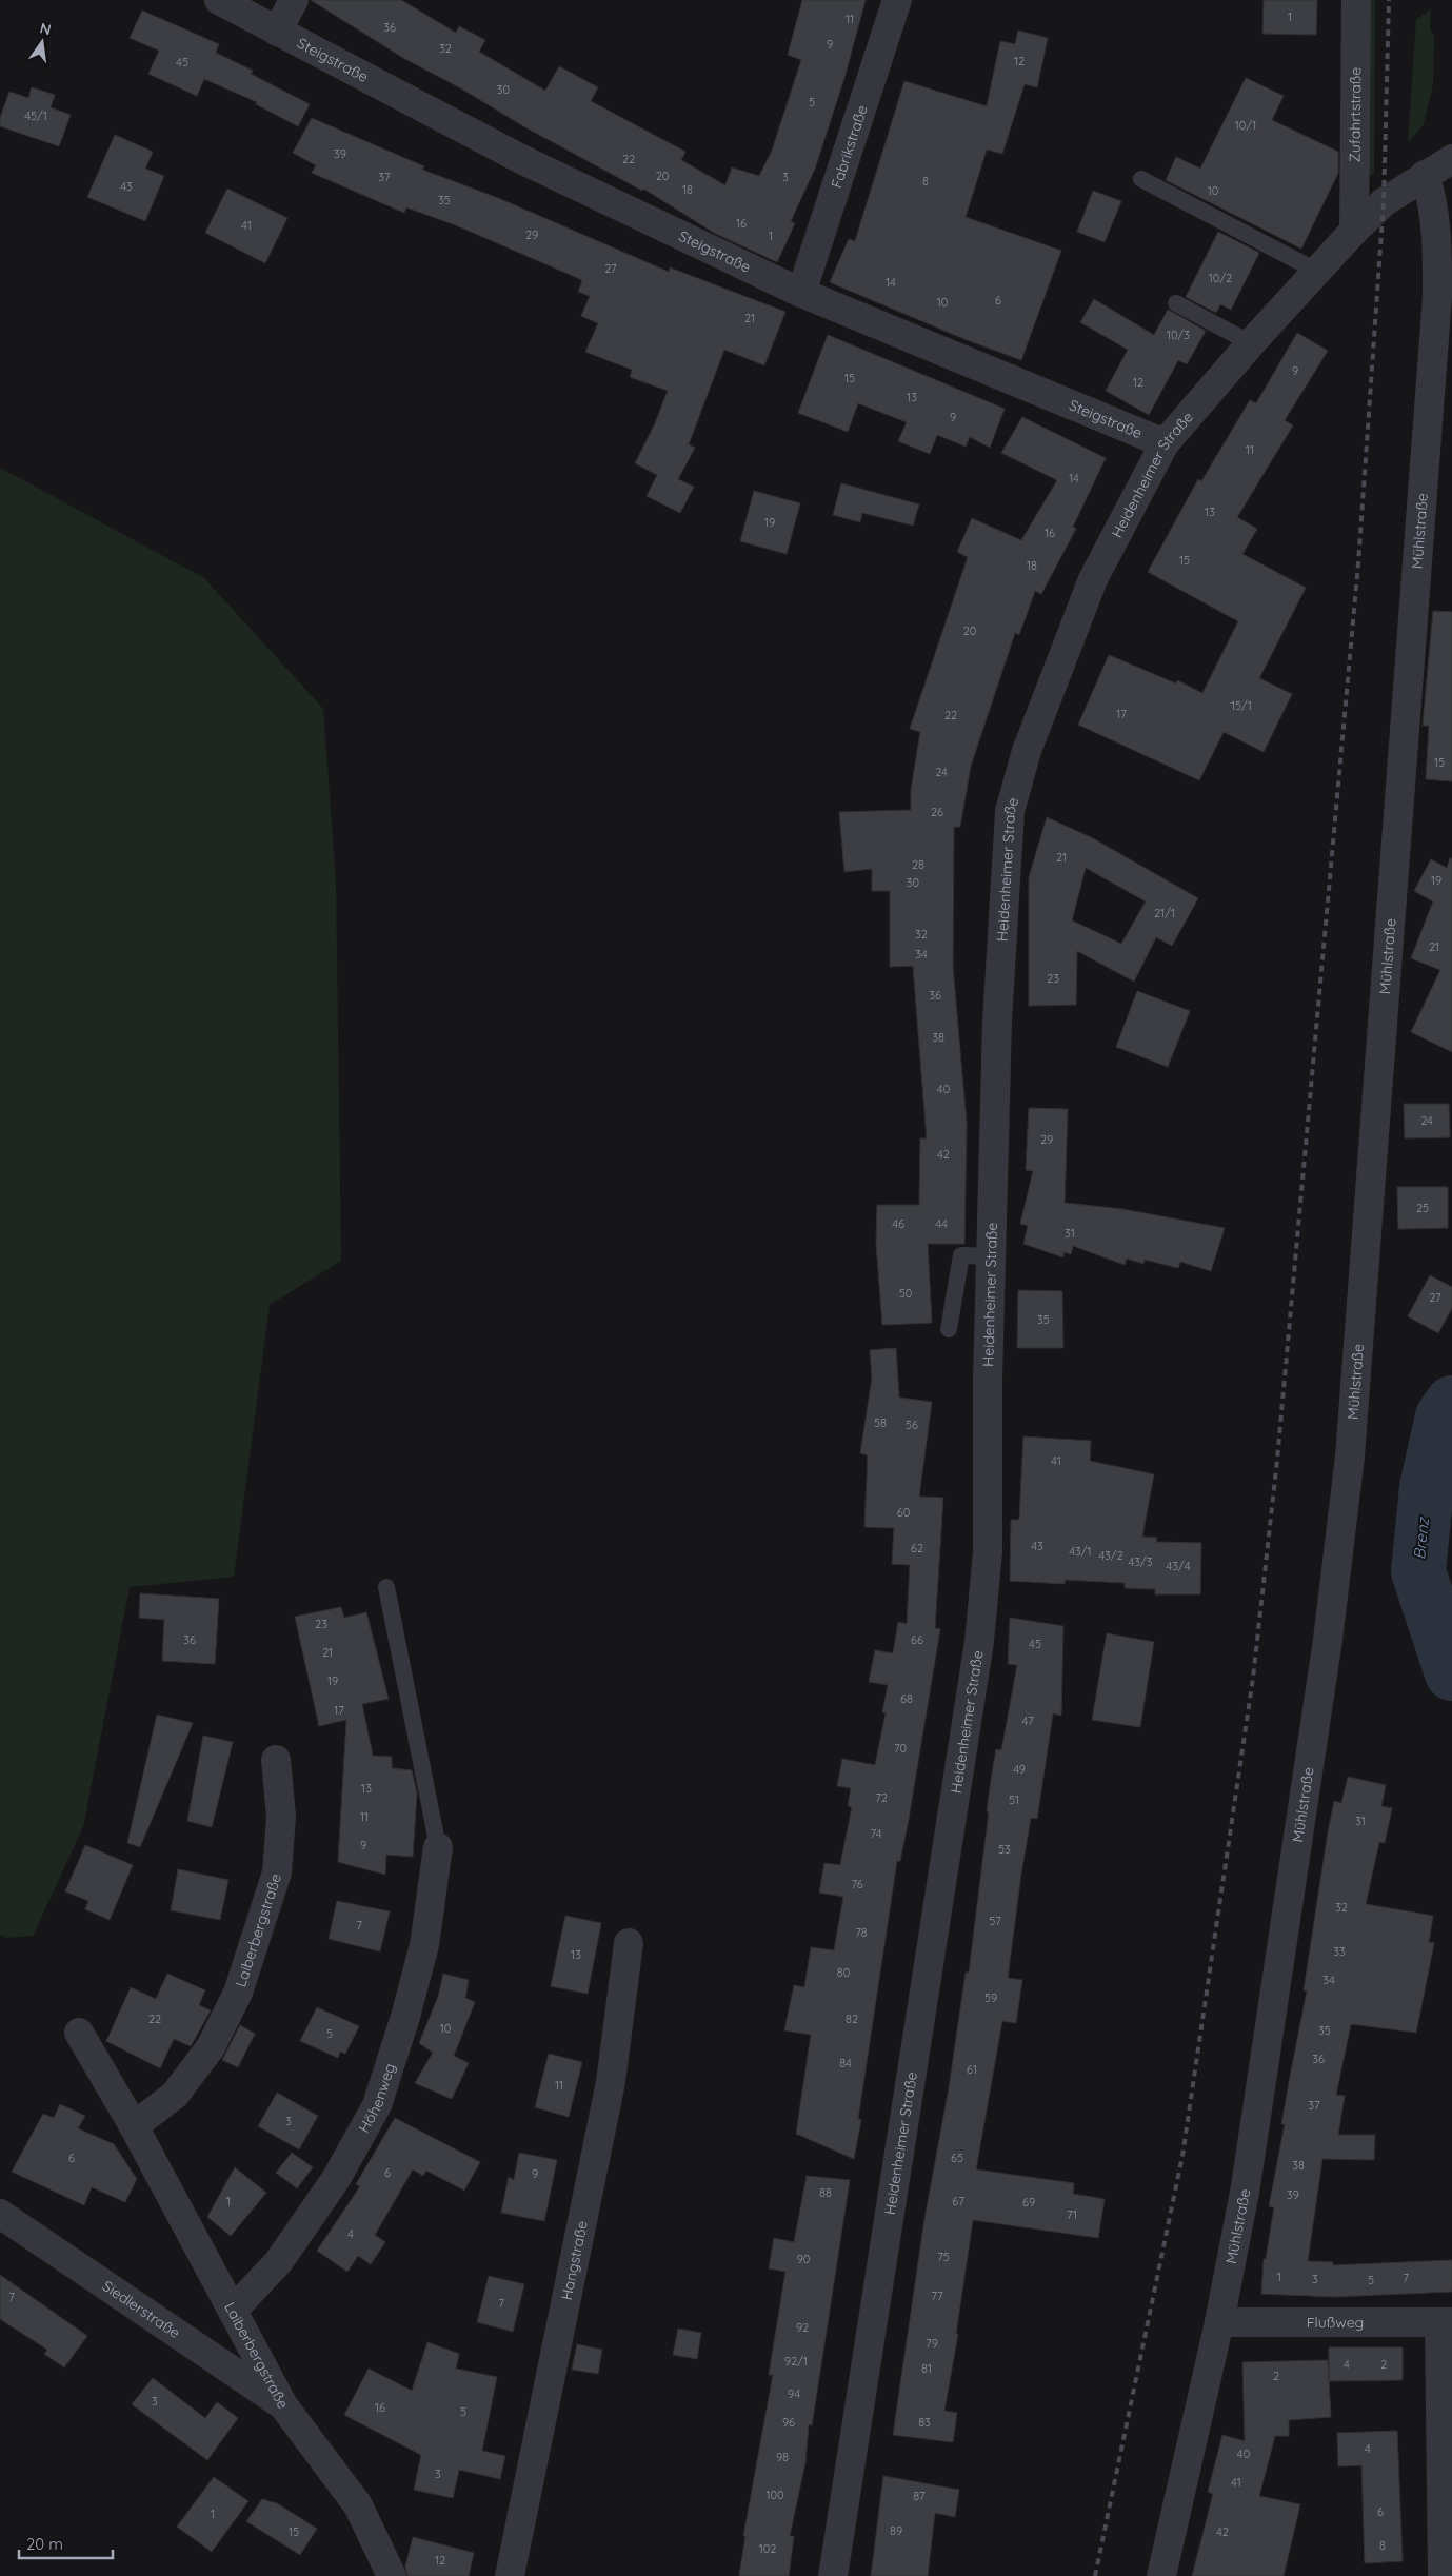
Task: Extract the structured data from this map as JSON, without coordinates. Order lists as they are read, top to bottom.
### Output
{
  "streets": {
    "street": [
      "Steigstraße",
      "Zufahrtstraße",
      "Fabrikstraße",
      "Heidenheimer Straße",
      "Mühlstraße",
      "Laiberbergstraße",
      "Höhenweg",
      "Hangstraße",
      "Siedlerstraße",
      "Flußweg"
    ]
  },
  "crossings": [
    ["Steigstraße", "Fabrikstraße"],
    ["Steigstraße", "Heidenheimer Straße"],
    ["Zufahrtstraße", "Heidenheimer Straße"],
    ["Heidenheimer Straße", "Mühlstraße"],
    ["Mühlstraße", "Flußweg"],
    ["Laiberbergstraße", "Höhenweg"],
    ["Laiberbergstraße", "Siedlerstraße"]
  ],
  "water": ["Brenz"],
  "house_numbers": [
    "1",
    "11",
    "36",
    "9",
    "32",
    "12",
    "45",
    "30",
    "5",
    "45/1",
    "10/1",
    "39",
    "22",
    "20",
    "37",
    "3",
    "8",
    "43",
    "18",
    "10",
    "35",
    "16",
    "41",
    "29",
    "1",
    "27",
    "10/2",
    "14",
    "6",
    "10",
    "21",
    "10/3",
    "9",
    "15",
    "12",
    "13",
    "9",
    "11",
    "14",
    "13",
    "19",
    "16",
    "15",
    "18",
    "20",
    "15/1",
    "17",
    "22",
    "15",
    "24",
    "26",
    "21",
    "28",
    "19",
    "30",
    "21/1",
    "32",
    "21",
    "34",
    "23",
    "36",
    "38",
    "40",
    "24",
    "29",
    "42",
    "25",
    "46",
    "44",
    "31",
    "50",
    "27",
    "35",
    "58",
    "56",
    "41",
    "60",
    "43",
    "62",
    "43/1",
    "43/2",
    "43/3",
    "43/4",
    "23",
    "36",
    "66",
    "45",
    "21",
    "19",
    "68",
    "17",
    "47",
    "70",
    "49",
    "13",
    "72",
    "51",
    "11",
    "31",
    "74",
    "9",
    "53",
    "76",
    "32",
    "57",
    "7",
    "78",
    "33",
    "13",
    "80",
    "34",
    "59",
    "22",
    "82",
    "10",
    "35",
    "5",
    "36",
    "84",
    "61",
    "11",
    "37",
    "3",
    "6",
    "65",
    "38",
    "6",
    "9",
    "88",
    "39",
    "1",
    "67",
    "69",
    "71",
    "4",
    "75",
    "90",
    "1",
    "7",
    "3",
    "5",
    "77",
    "7",
    "7",
    "92",
    "79",
    "92/1",
    "4",
    "2",
    "81",
    "2",
    "94",
    "3",
    "16",
    "5",
    "96",
    "83",
    "4",
    "40",
    "98",
    "3",
    "41",
    "100",
    "87",
    "6",
    "1",
    "89",
    "15",
    "42",
    "8",
    "102",
    "12"
  ],
  "scale_bar": "20 m",
  "north": "top"
}
